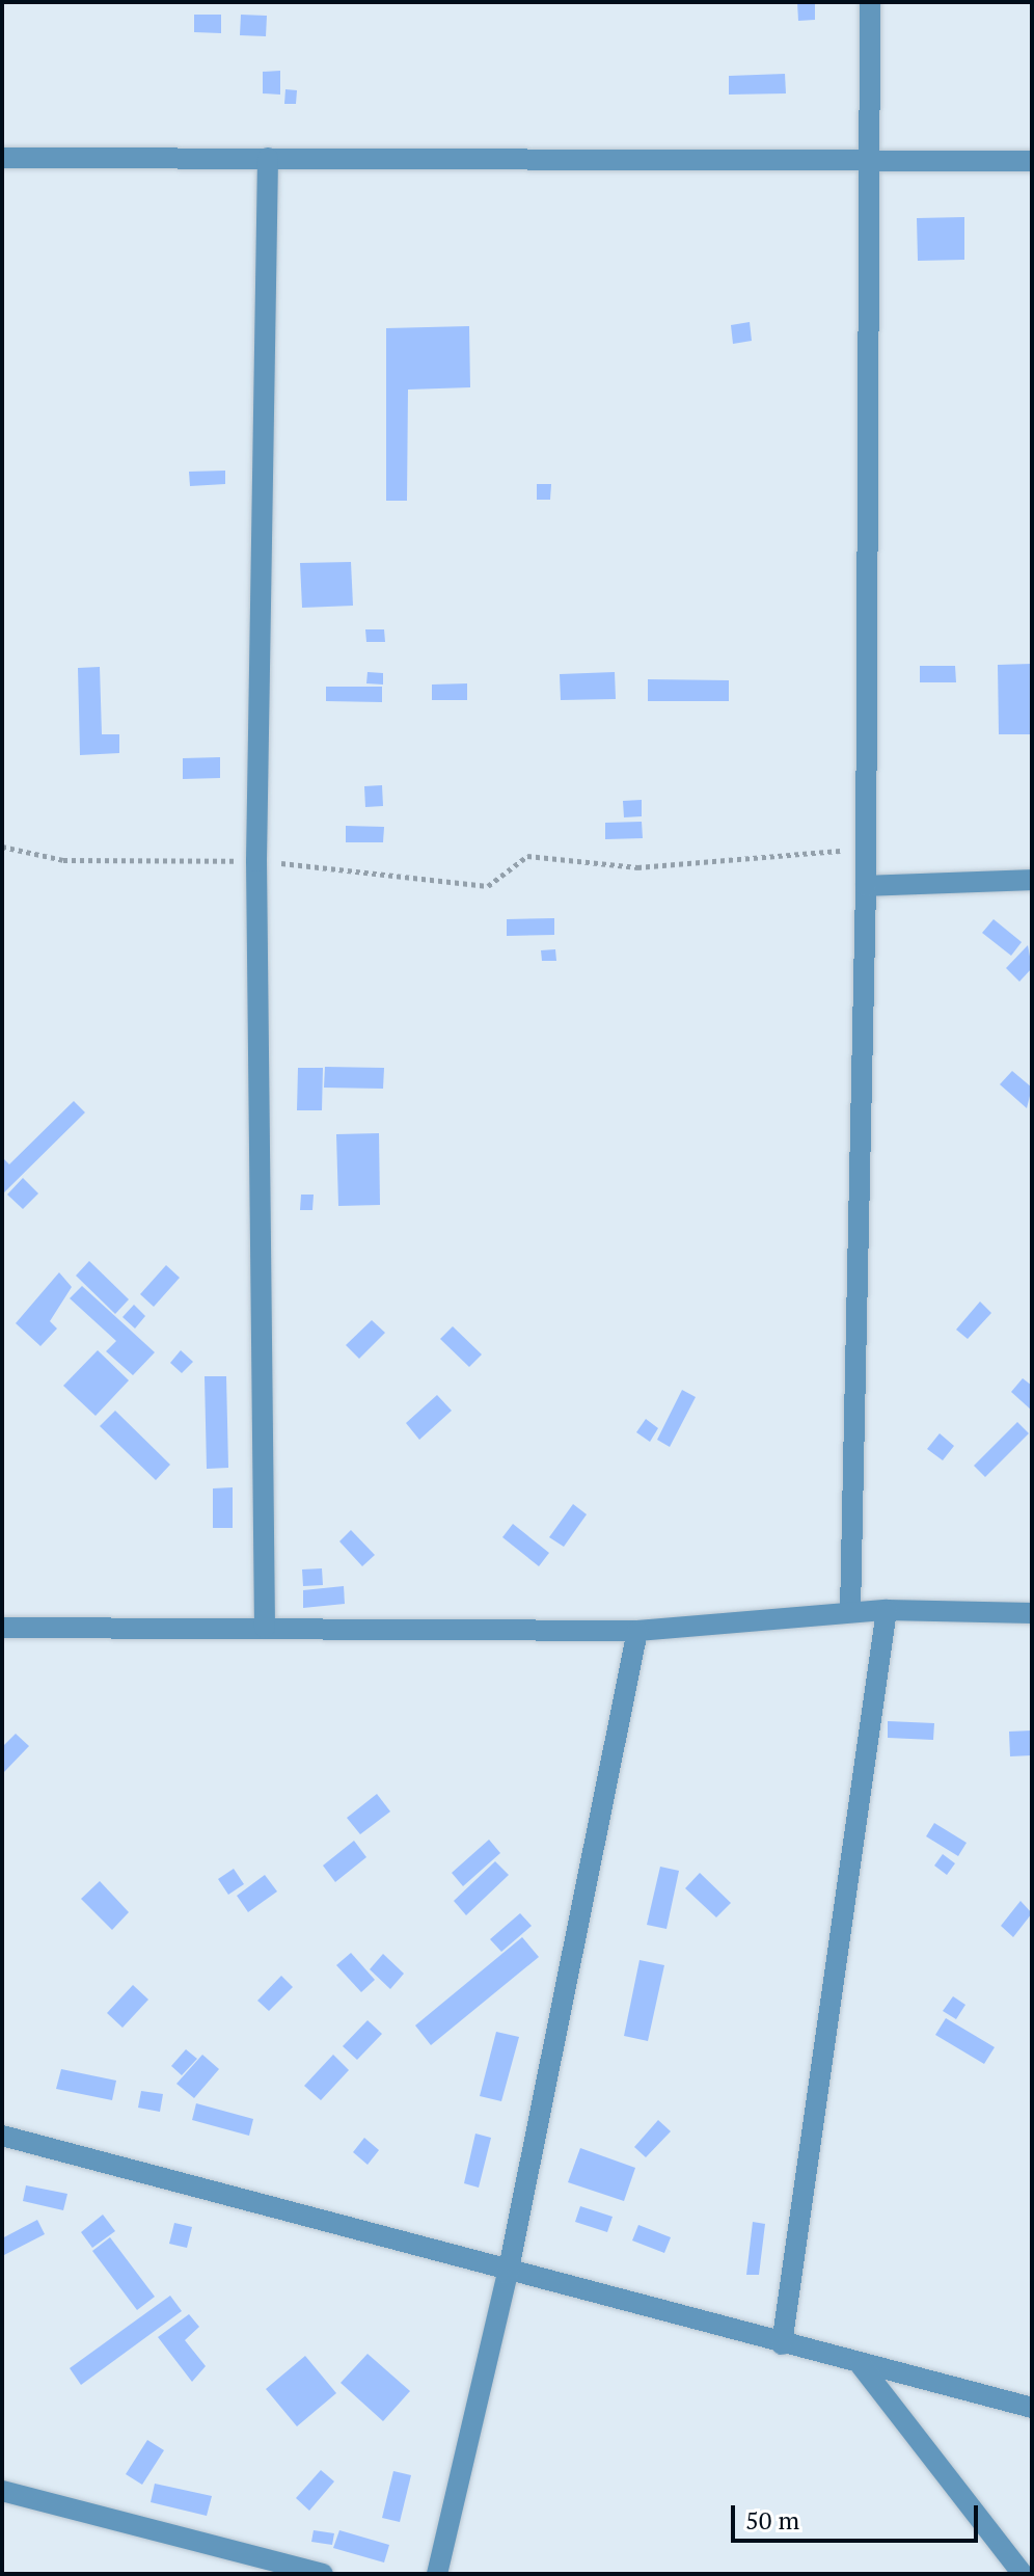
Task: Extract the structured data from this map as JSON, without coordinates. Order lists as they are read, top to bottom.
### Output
{
  "scale_bar": "50 m"
}
